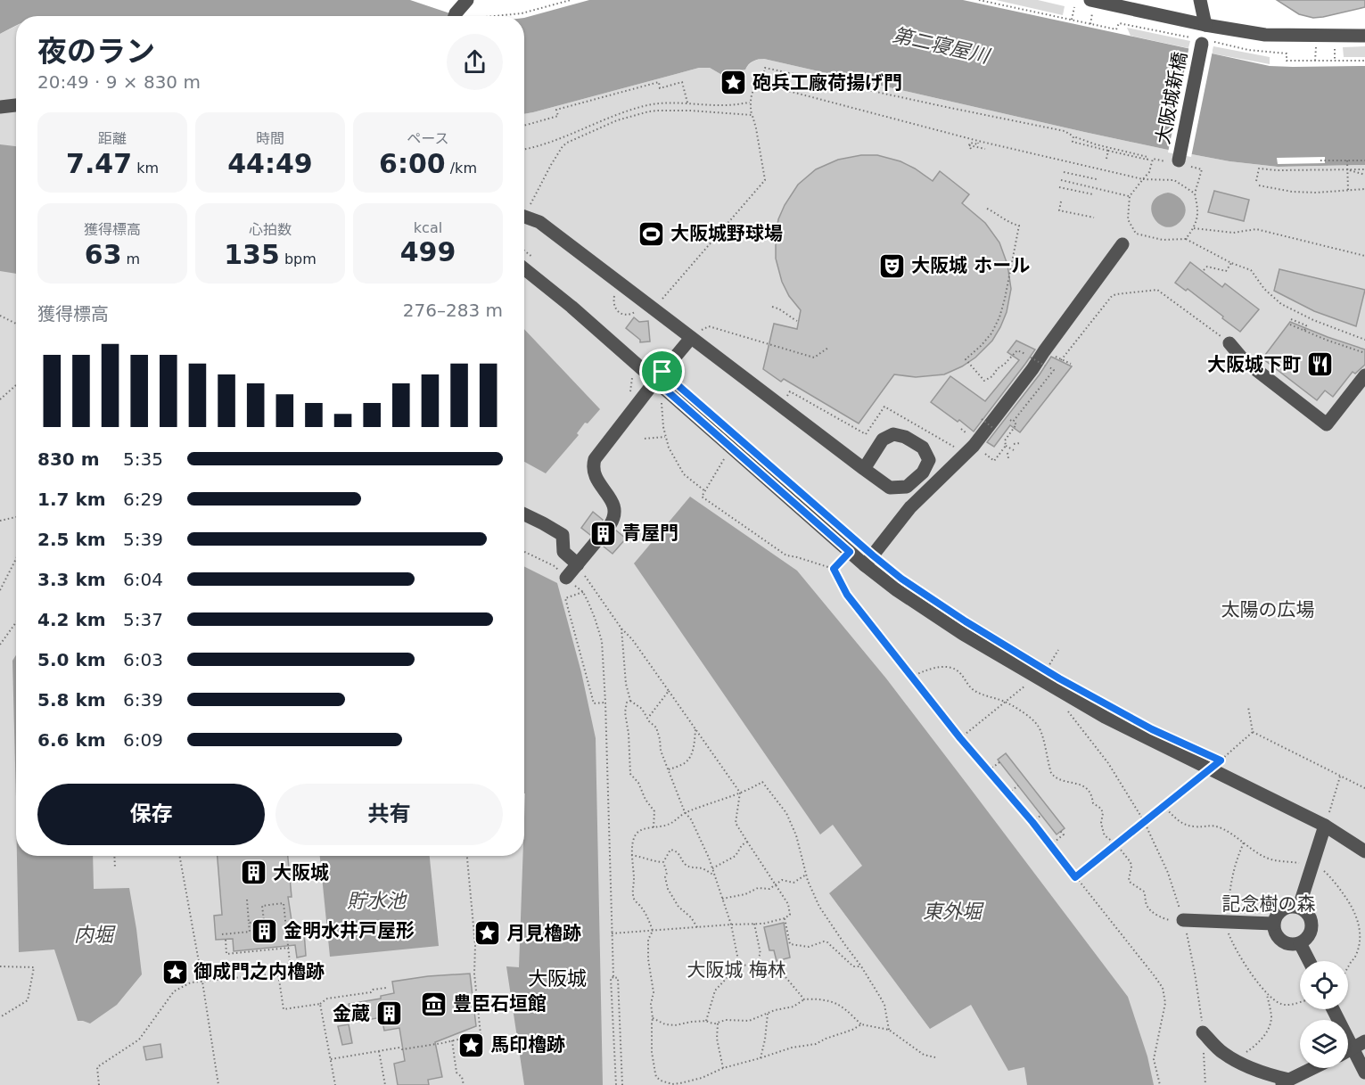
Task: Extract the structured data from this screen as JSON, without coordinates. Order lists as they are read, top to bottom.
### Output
{
  "streets": {
    "street": ["大阪城新橋"]
  },
  "districts": ["大阪城"],
  "water": [
    "第二寝屋川",
    "貯水池",
    "東外堀",
    "内堀"
  ],
  "parks": ["太陽の広場", "記念樹の森", "大阪城 梅林"],
  "places": {
    "place": [
      "砲兵工廠荷揚げ門",
      "月見櫓跡",
      "御成門之内櫓跡",
      "馬印櫓跡"
    ],
    "sports": ["大阪城野球場"],
    "theatre": ["大阪城 ホール"],
    "restaurant": ["大阪城下町"],
    "building": [
      "青屋門",
      "大阪城",
      "金明水井戸屋形",
      "金蔵"
    ],
    "museum": ["豊臣石垣館"]
  },
  "page": {
    "heading": ["夜のラン", "20:49 · 9 × 830 m"],
    "stats": [
      ["距離", "7.47 km"],
      ["時間", "44:49"],
      ["ペース", "6:00 /km"],
      ["獲得標高", "63 m"],
      ["心拍数", "135 bpm"],
      ["kcal", "499"]
    ],
    "chart": ["獲得標高", "276–283 m"],
    "list": [
      {
        "name": "830 m",
        "note": "5:35"
      },
      {
        "name": "1.7 km",
        "note": "6:29"
      },
      {
        "name": "2.5 km",
        "note": "5:39"
      },
      {
        "name": "3.3 km",
        "note": "6:04"
      },
      {
        "name": "4.2 km",
        "note": "5:37"
      },
      {
        "name": "5.0 km",
        "note": "6:03"
      },
      {
        "name": "5.8 km",
        "note": "6:39"
      },
      {
        "name": "6.6 km",
        "note": "6:09"
      }
    ],
    "buttons": ["保存", "共有"]
  }
}
